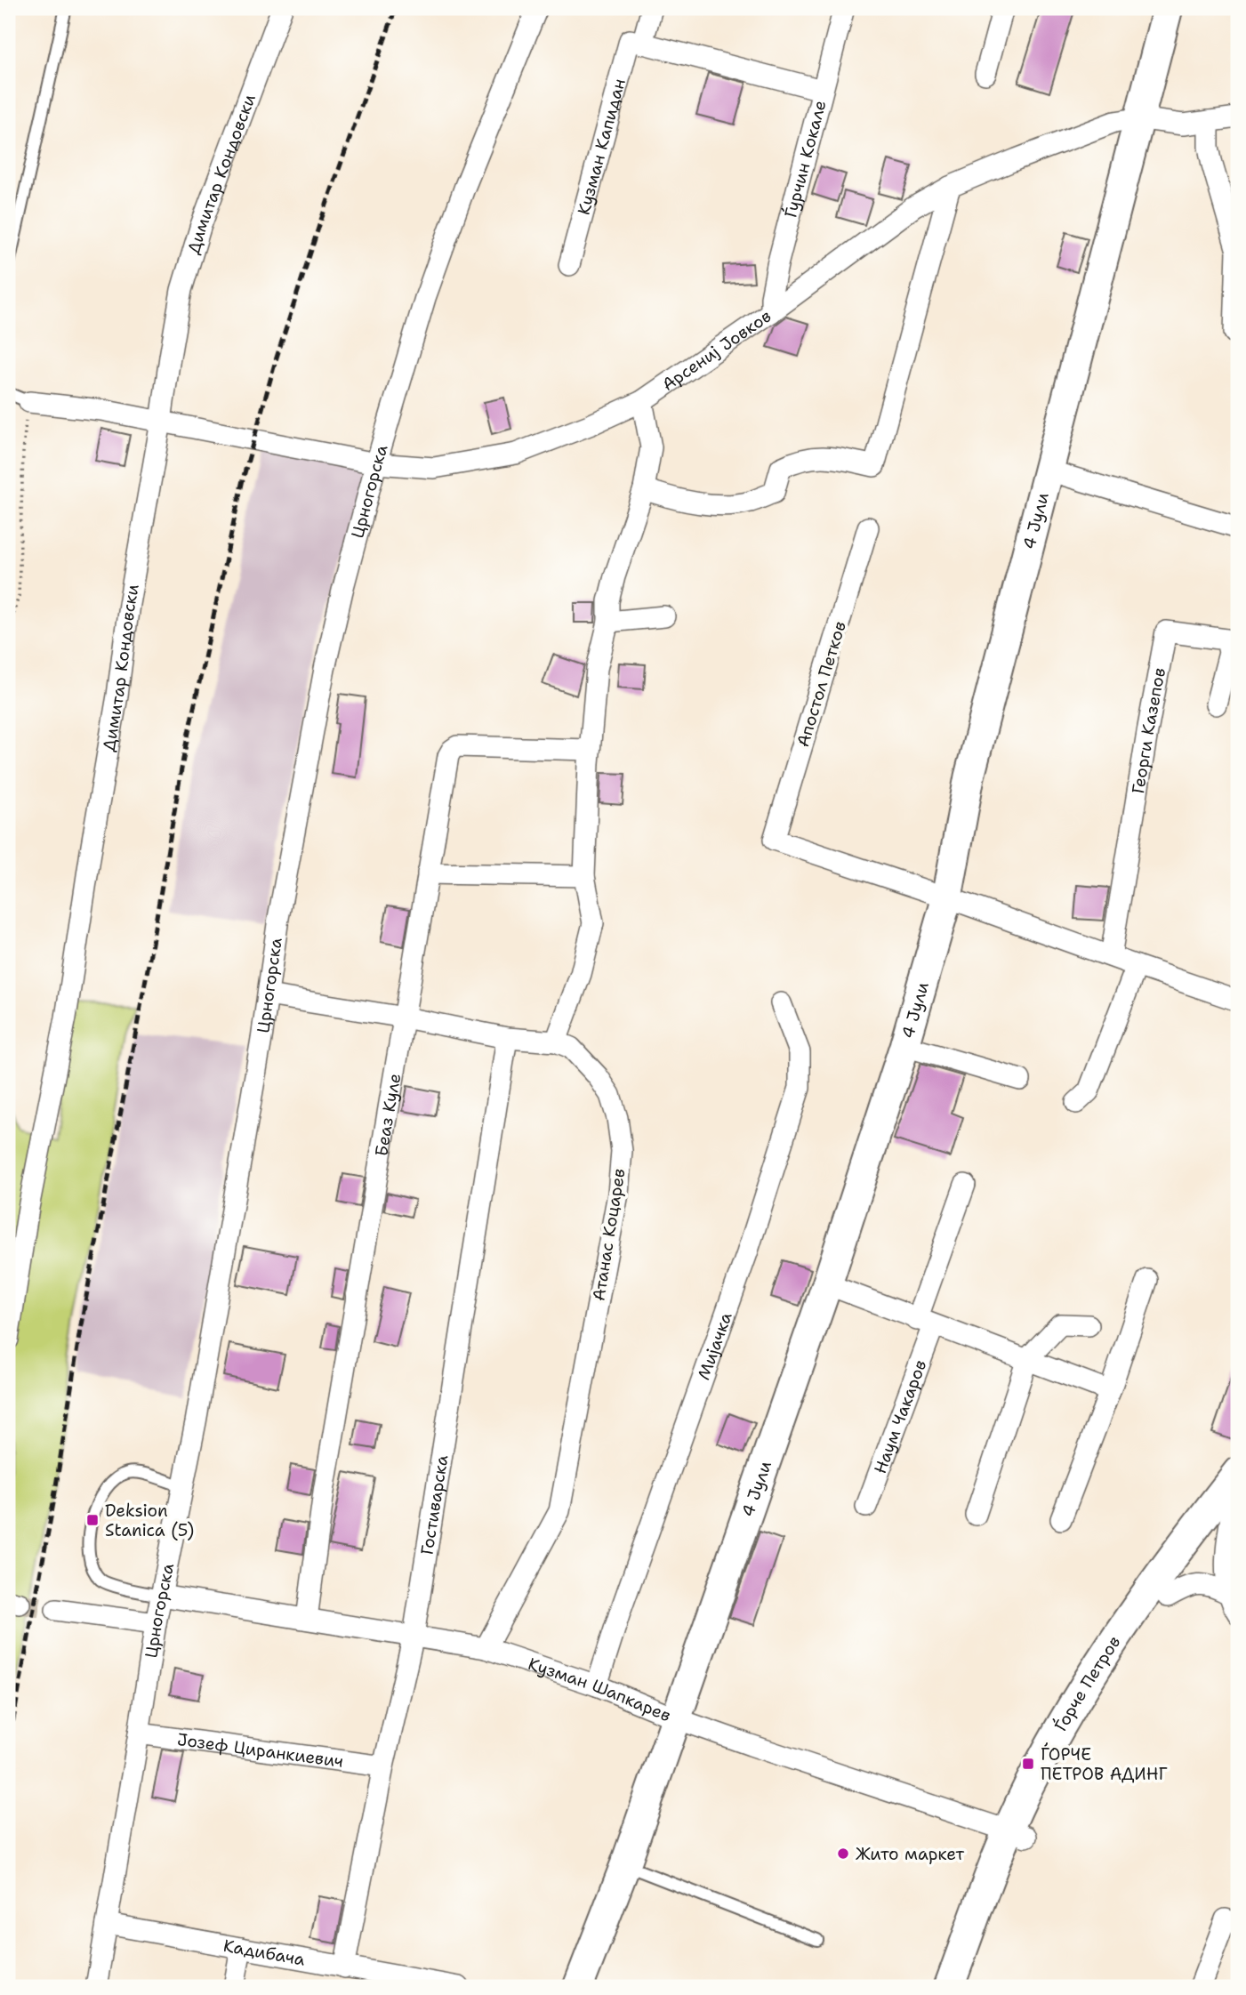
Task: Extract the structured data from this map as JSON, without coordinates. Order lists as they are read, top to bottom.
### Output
{
  "streets": {
    "street": [
      "Кузман Капидан",
      "Ѓурчин Кокале",
      "Димитар Кондовски",
      "Арсениј Јовков",
      "Црногорска",
      "4 Јули",
      "Апостол Петков",
      "Георги Казепов",
      "Беаз Куле",
      "Атанас Коцарев",
      "Мијачка",
      "Наум Чакаров",
      "Гостиварска",
      "Ѓорче Петров",
      "Кузман Шапкарев",
      "Јозеф Циранкиевич",
      "Кадибача"
    ]
  },
  "crossings": [
    ["Ѓурчин Кокале", "Арсениј Јовков"],
    ["Димитар Кондовски", "Арсениј Јовков"],
    ["Арсениј Јовков", "Црногорска"],
    ["Арсениј Јовков", "4 Јули"],
    ["Црногорска", "Атанас Коцарев"],
    ["Црногорска", "Кузман Шапкарев"],
    ["Црногорска", "Јозеф Циранкиевич"],
    ["Црногорска", "Кадибача"],
    ["4 Јули", "Апостол Петков"],
    ["4 Јули", "Кузман Шапкарев"],
    ["Беаз Куле", "Атанас Коцарев"],
    ["Беаз Куле", "Кузман Шапкарев"],
    ["Атанас Коцарев", "Гостиварска"],
    ["Атанас Коцарев", "Кузман Шапкарев"],
    ["Мијачка", "Кузман Шапкарев"],
    ["Гостиварска", "Кузман Шапкарев"],
    ["Гостиварска", "Јозеф Циранкиевич"],
    ["Гостиварска", "Кадибача"],
    ["Ѓорче Петров", "Кузман Шапкарев"]
  ],
  "places": {
    "transit": ["Deksion Stanica (5)", "ЃОРЧЕ ПЕТРОВ АДИНГ"],
    "other": ["Жито маркет"]
  }
}
